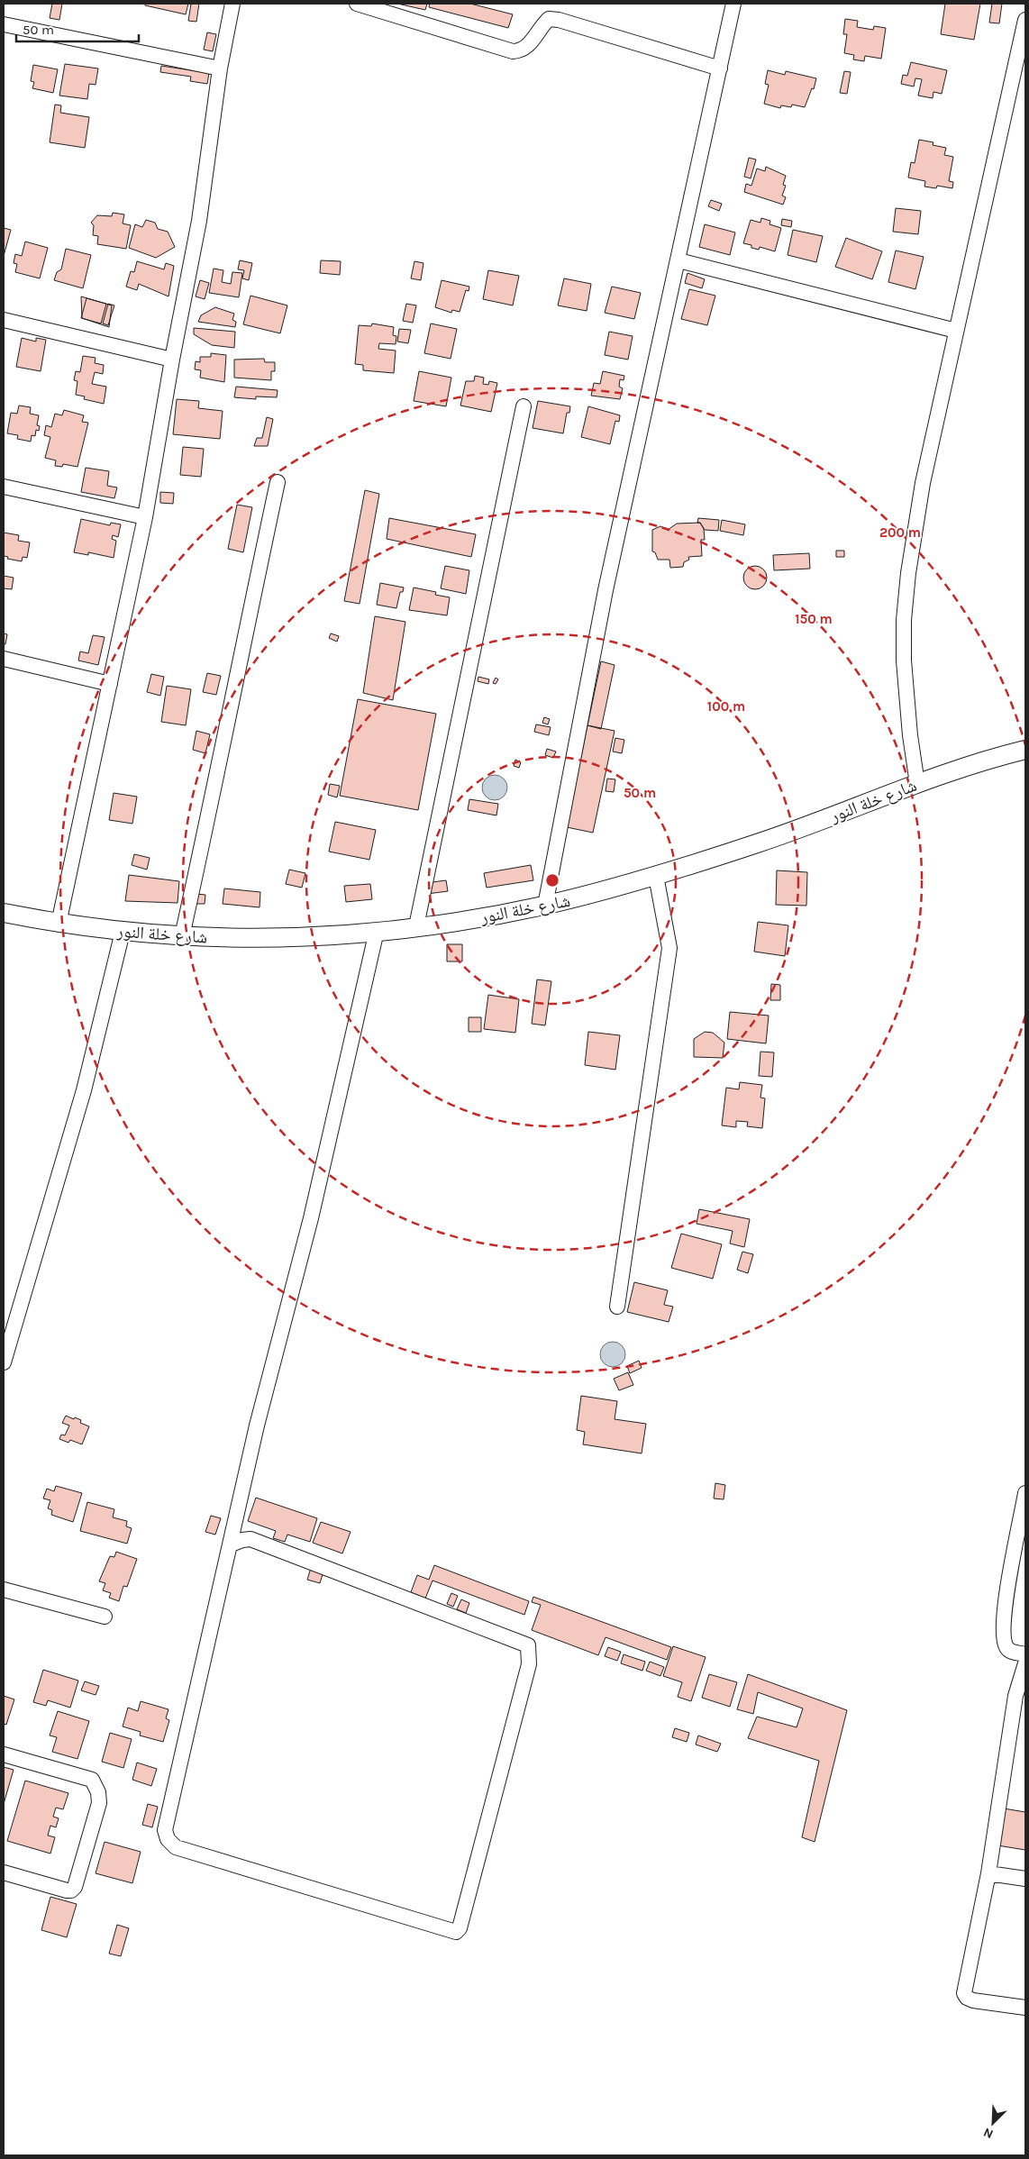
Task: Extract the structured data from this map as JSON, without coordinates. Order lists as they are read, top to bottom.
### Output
{
  "streets": {
    "street": ["شارع خلة النور"]
  },
  "scale_bar": "50 m",
  "north": "bottom left",
  "rings": [
    "200 m",
    "150 m",
    "100 m",
    "50 m"
  ]
}
